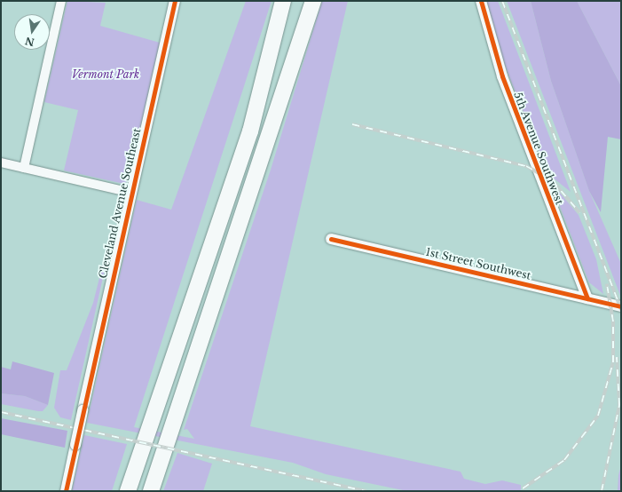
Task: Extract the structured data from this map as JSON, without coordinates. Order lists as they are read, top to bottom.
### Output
{
  "streets": {
    "street": ["5th Avenue Southwest", "Cleveland Avenue Southeast", "1st Street Southwest"]
  },
  "crossings": [
    ["5th Avenue Southwest", "1st Street Southwest"]
  ],
  "parks": ["Vermont Park"],
  "north": "bottom"
}
